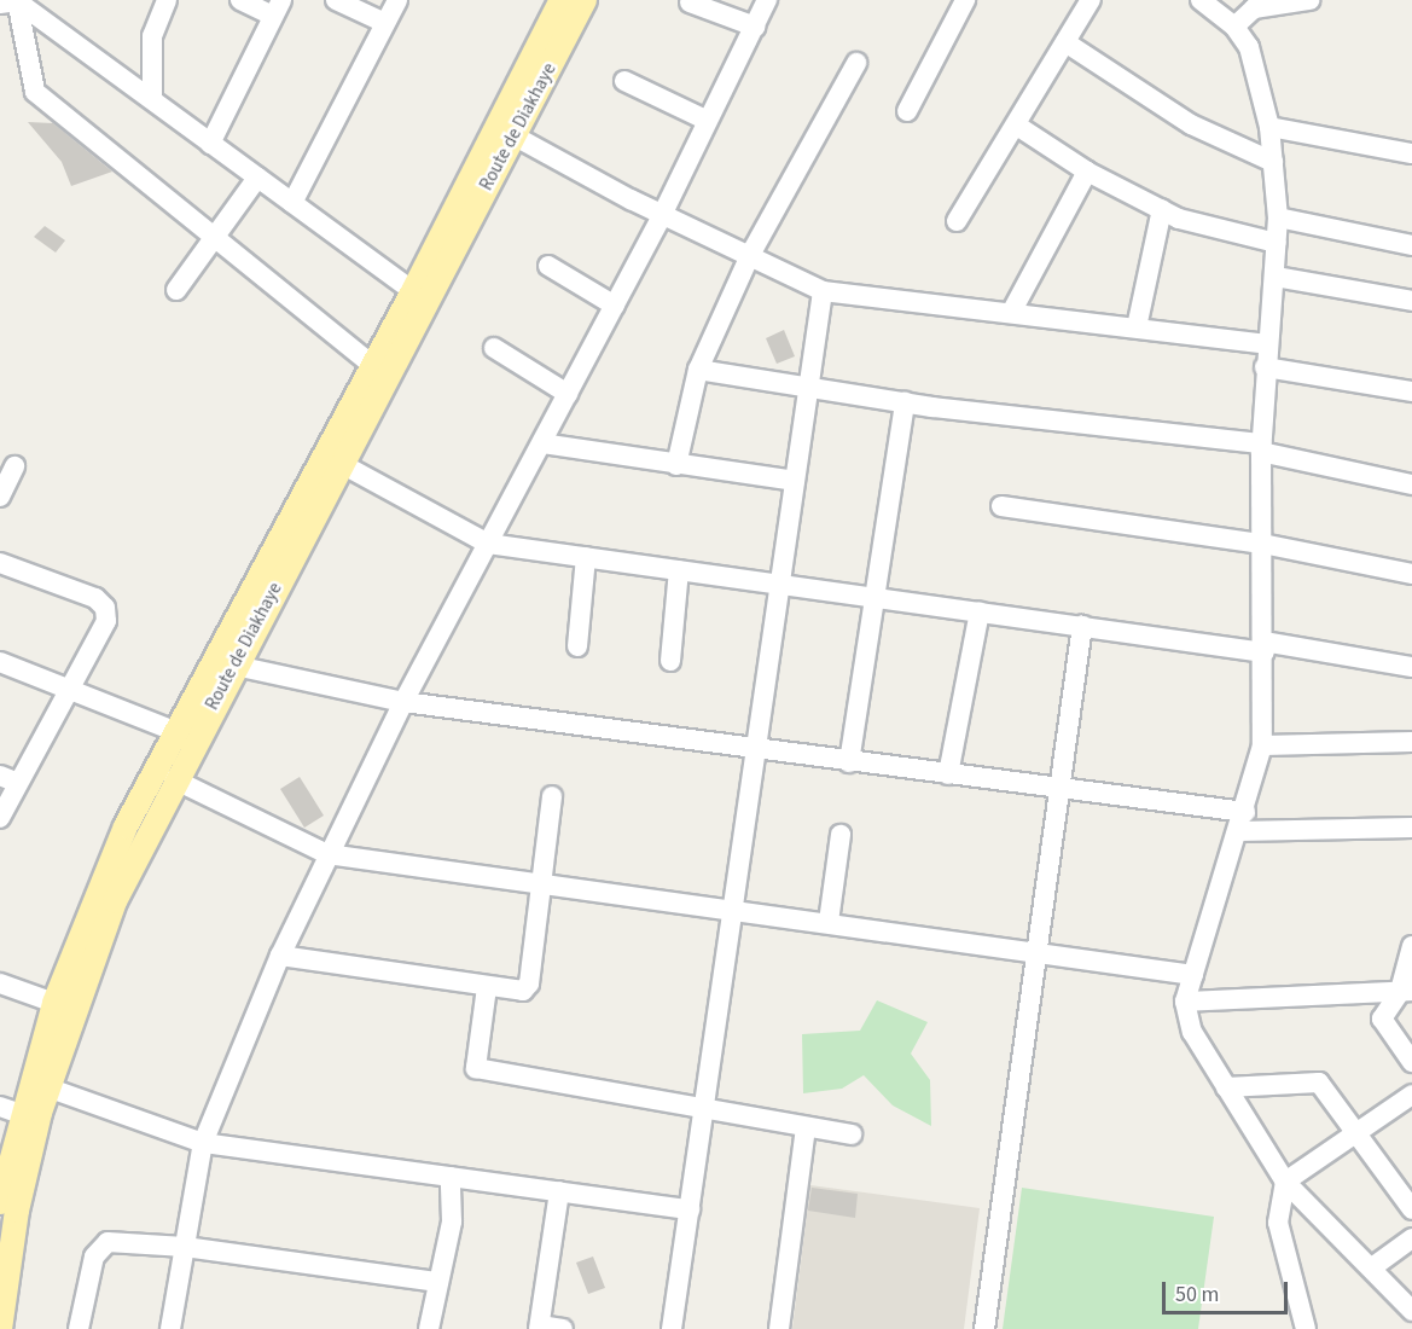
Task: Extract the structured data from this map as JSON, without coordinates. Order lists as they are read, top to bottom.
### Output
{
  "streets": {
    "main road": ["Route de Diakhaye"]
  },
  "scale_bar": "50 m"
}
